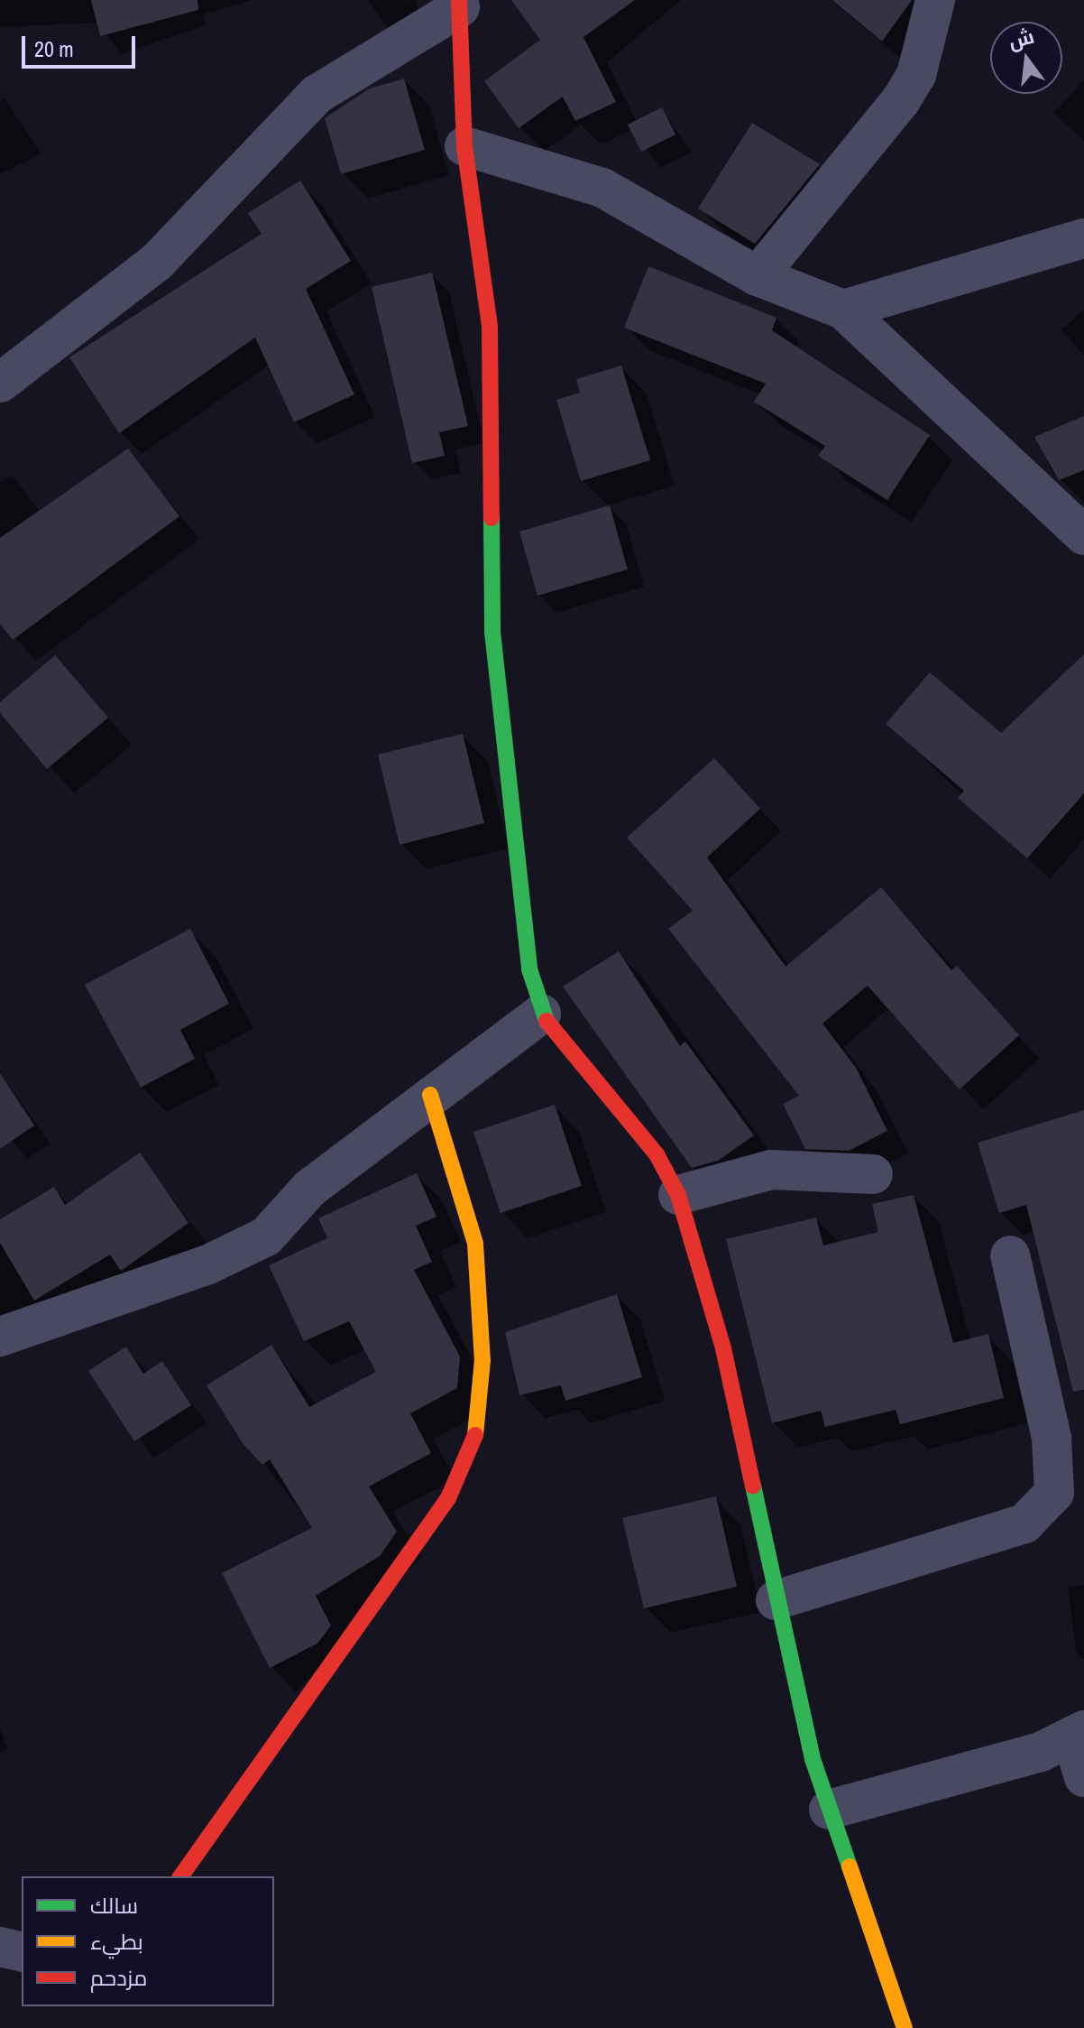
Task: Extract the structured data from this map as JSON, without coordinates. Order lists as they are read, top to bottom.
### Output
{
  "legend": ["سالك", "بطيء", "مزدحم"],
  "scale_bar": "20 m",
  "north": "top"
}
